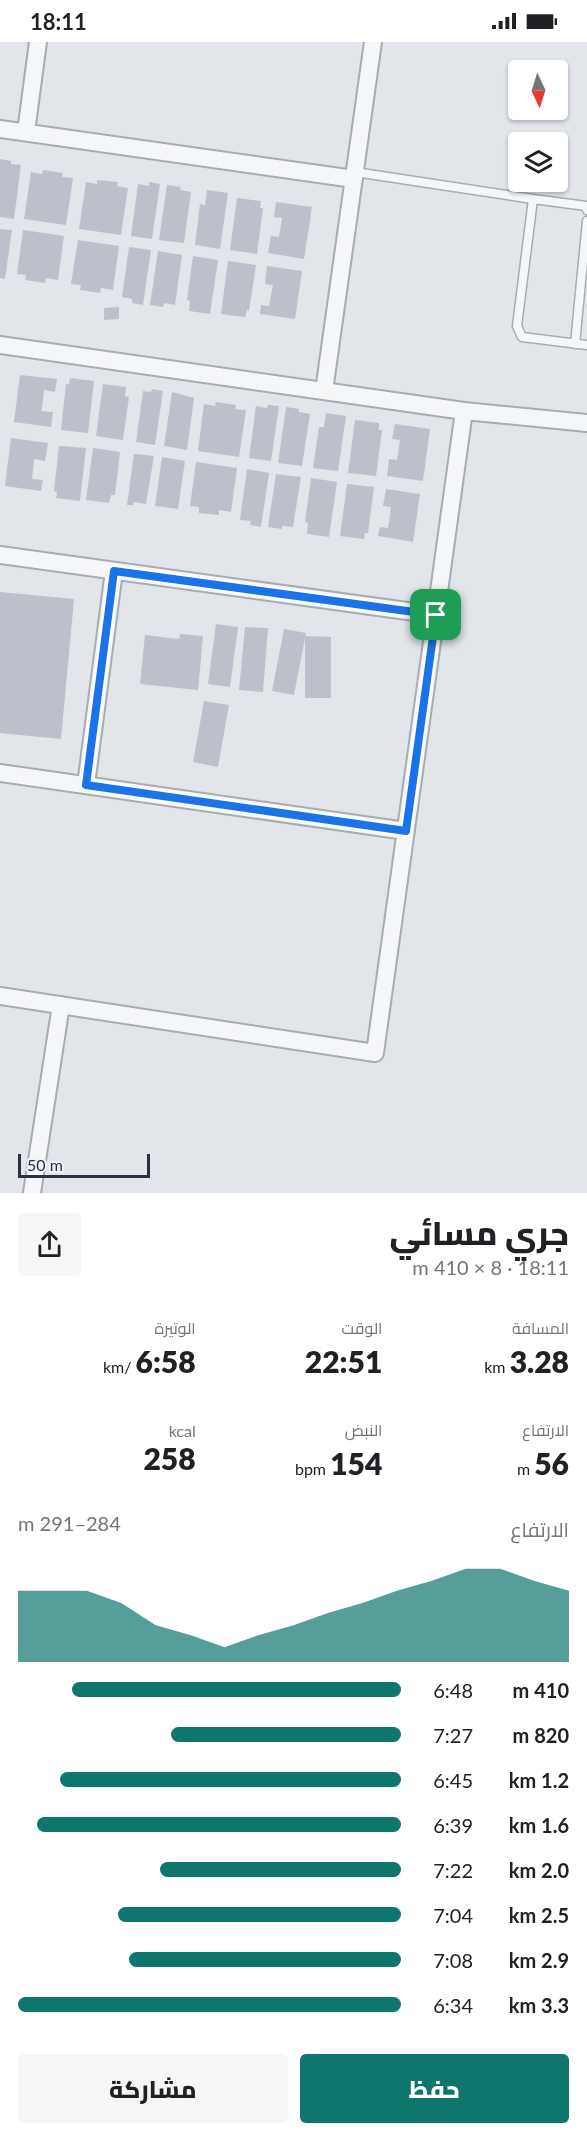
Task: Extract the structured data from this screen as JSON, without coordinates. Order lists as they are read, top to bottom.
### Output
{
  "scale_bar": "50 m",
  "north": "bottom",
  "page": {
    "status": "18:11",
    "scale": "50 m",
    "heading": ["جري مسائي", "18:11 · 8 × 410 m"],
    "stats": [
      ["المسافة", "3.28 km"],
      ["الوقت", "22:51"],
      ["الوتيرة", "6:58 /km"],
      ["الارتفاع", "56 m"],
      ["النبض", "154 bpm"],
      ["kcal", "258"]
    ],
    "chart": ["الارتفاع", "284–291 m"],
    "list": [
      {
        "name": "410 m",
        "note": "6:48"
      },
      {
        "name": "820 m",
        "note": "7:27"
      },
      {
        "name": "1.2 km",
        "note": "6:45"
      },
      {
        "name": "1.6 km",
        "note": "6:39"
      },
      {
        "name": "2.0 km",
        "note": "7:22"
      },
      {
        "name": "2.5 km",
        "note": "7:04"
      },
      {
        "name": "2.9 km",
        "note": "7:08"
      },
      {
        "name": "3.3 km",
        "note": "6:34"
      }
    ],
    "buttons": ["حفظ", "مشاركة"]
  }
}
